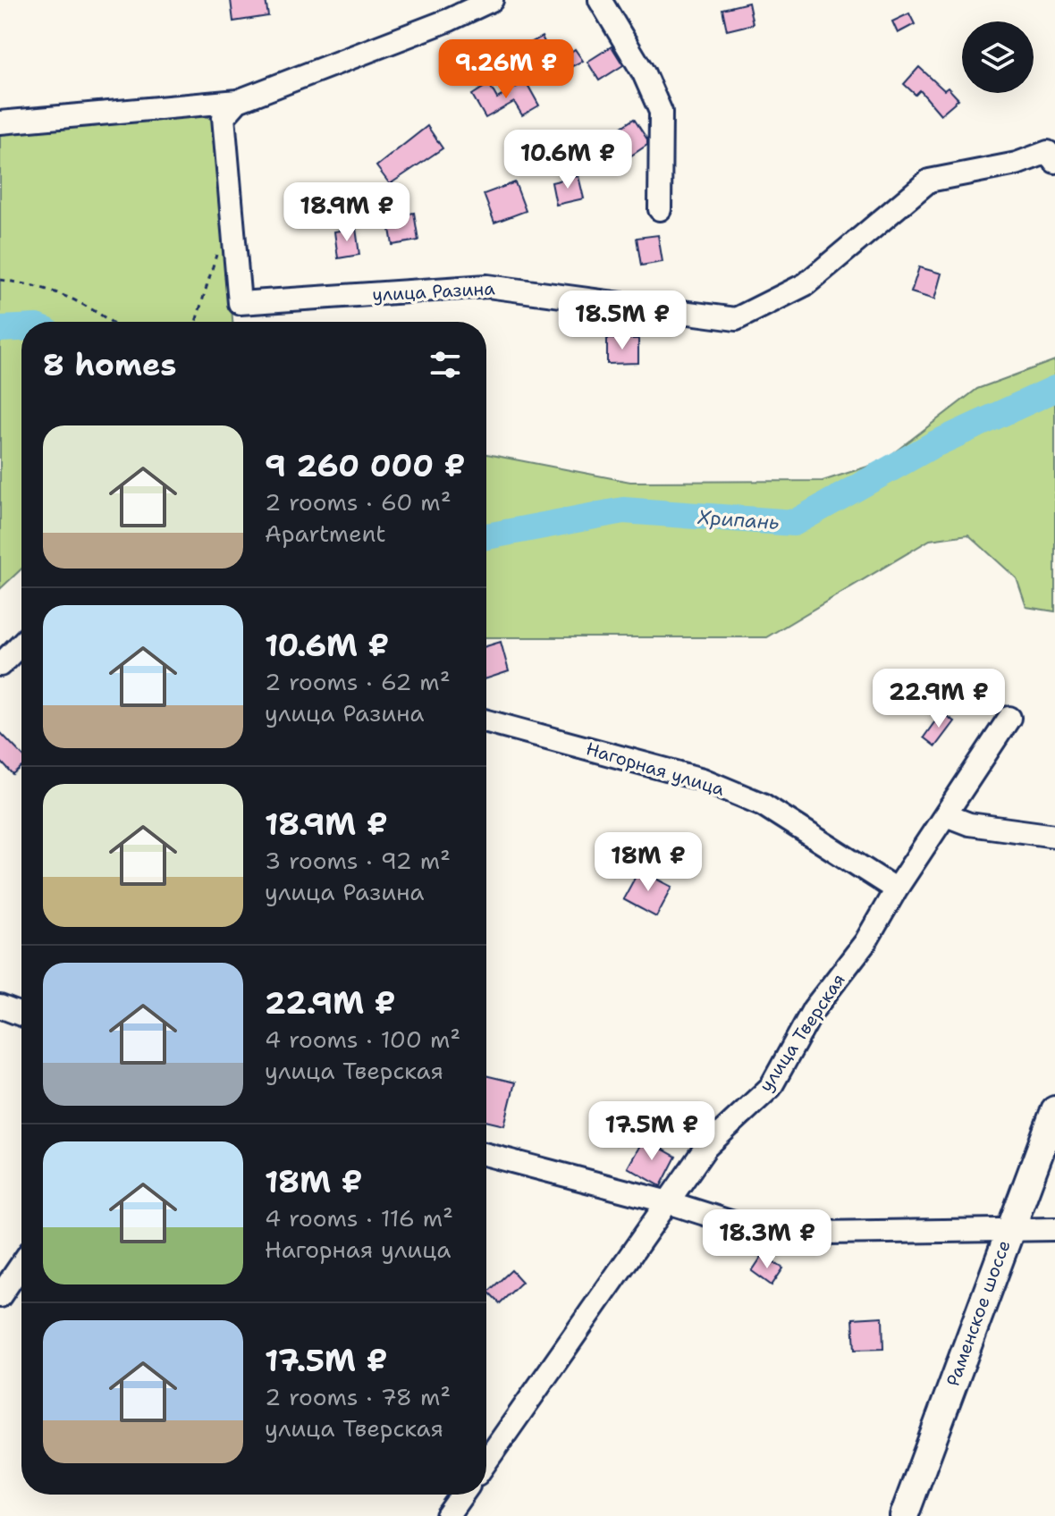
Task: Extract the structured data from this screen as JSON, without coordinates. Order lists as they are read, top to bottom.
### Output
{
  "streets": {
    "main road": ["Раменское шоссе"],
    "street": ["улица Разина", "Нагорная улица", "улица Тверская"]
  },
  "crossings": [
    ["Нагорная улица", "улица Тверская"]
  ],
  "water": ["Хрипань"],
  "page": {
    "price": [
      "9.26M ₽",
      "10.6M ₽",
      "18.9M ₽",
      "18.5M ₽",
      "22.9M ₽",
      "18M ₽",
      "17.5M ₽",
      "18.3M ₽"
    ],
    "heading": "8 homes",
    "list": [
      {
        "name": "9 260 000 ₽",
        "note": "2 rooms · 60 m² · Apartment"
      },
      {
        "name": "10.6M ₽",
        "note": "2 rooms · 62 m² · улица Разина"
      },
      {
        "name": "18.9M ₽",
        "note": "3 rooms · 92 m² · улица Разина"
      },
      {
        "name": "22.9M ₽",
        "note": "4 rooms · 100 m² · улица Тверская"
      },
      {
        "name": "18M ₽",
        "note": "4 rooms · 116 m² · Нагорная улица"
      },
      {
        "name": "17.5M ₽",
        "note": "2 rooms · 78 m² · улица Тверская"
      }
    ]
  }
}
